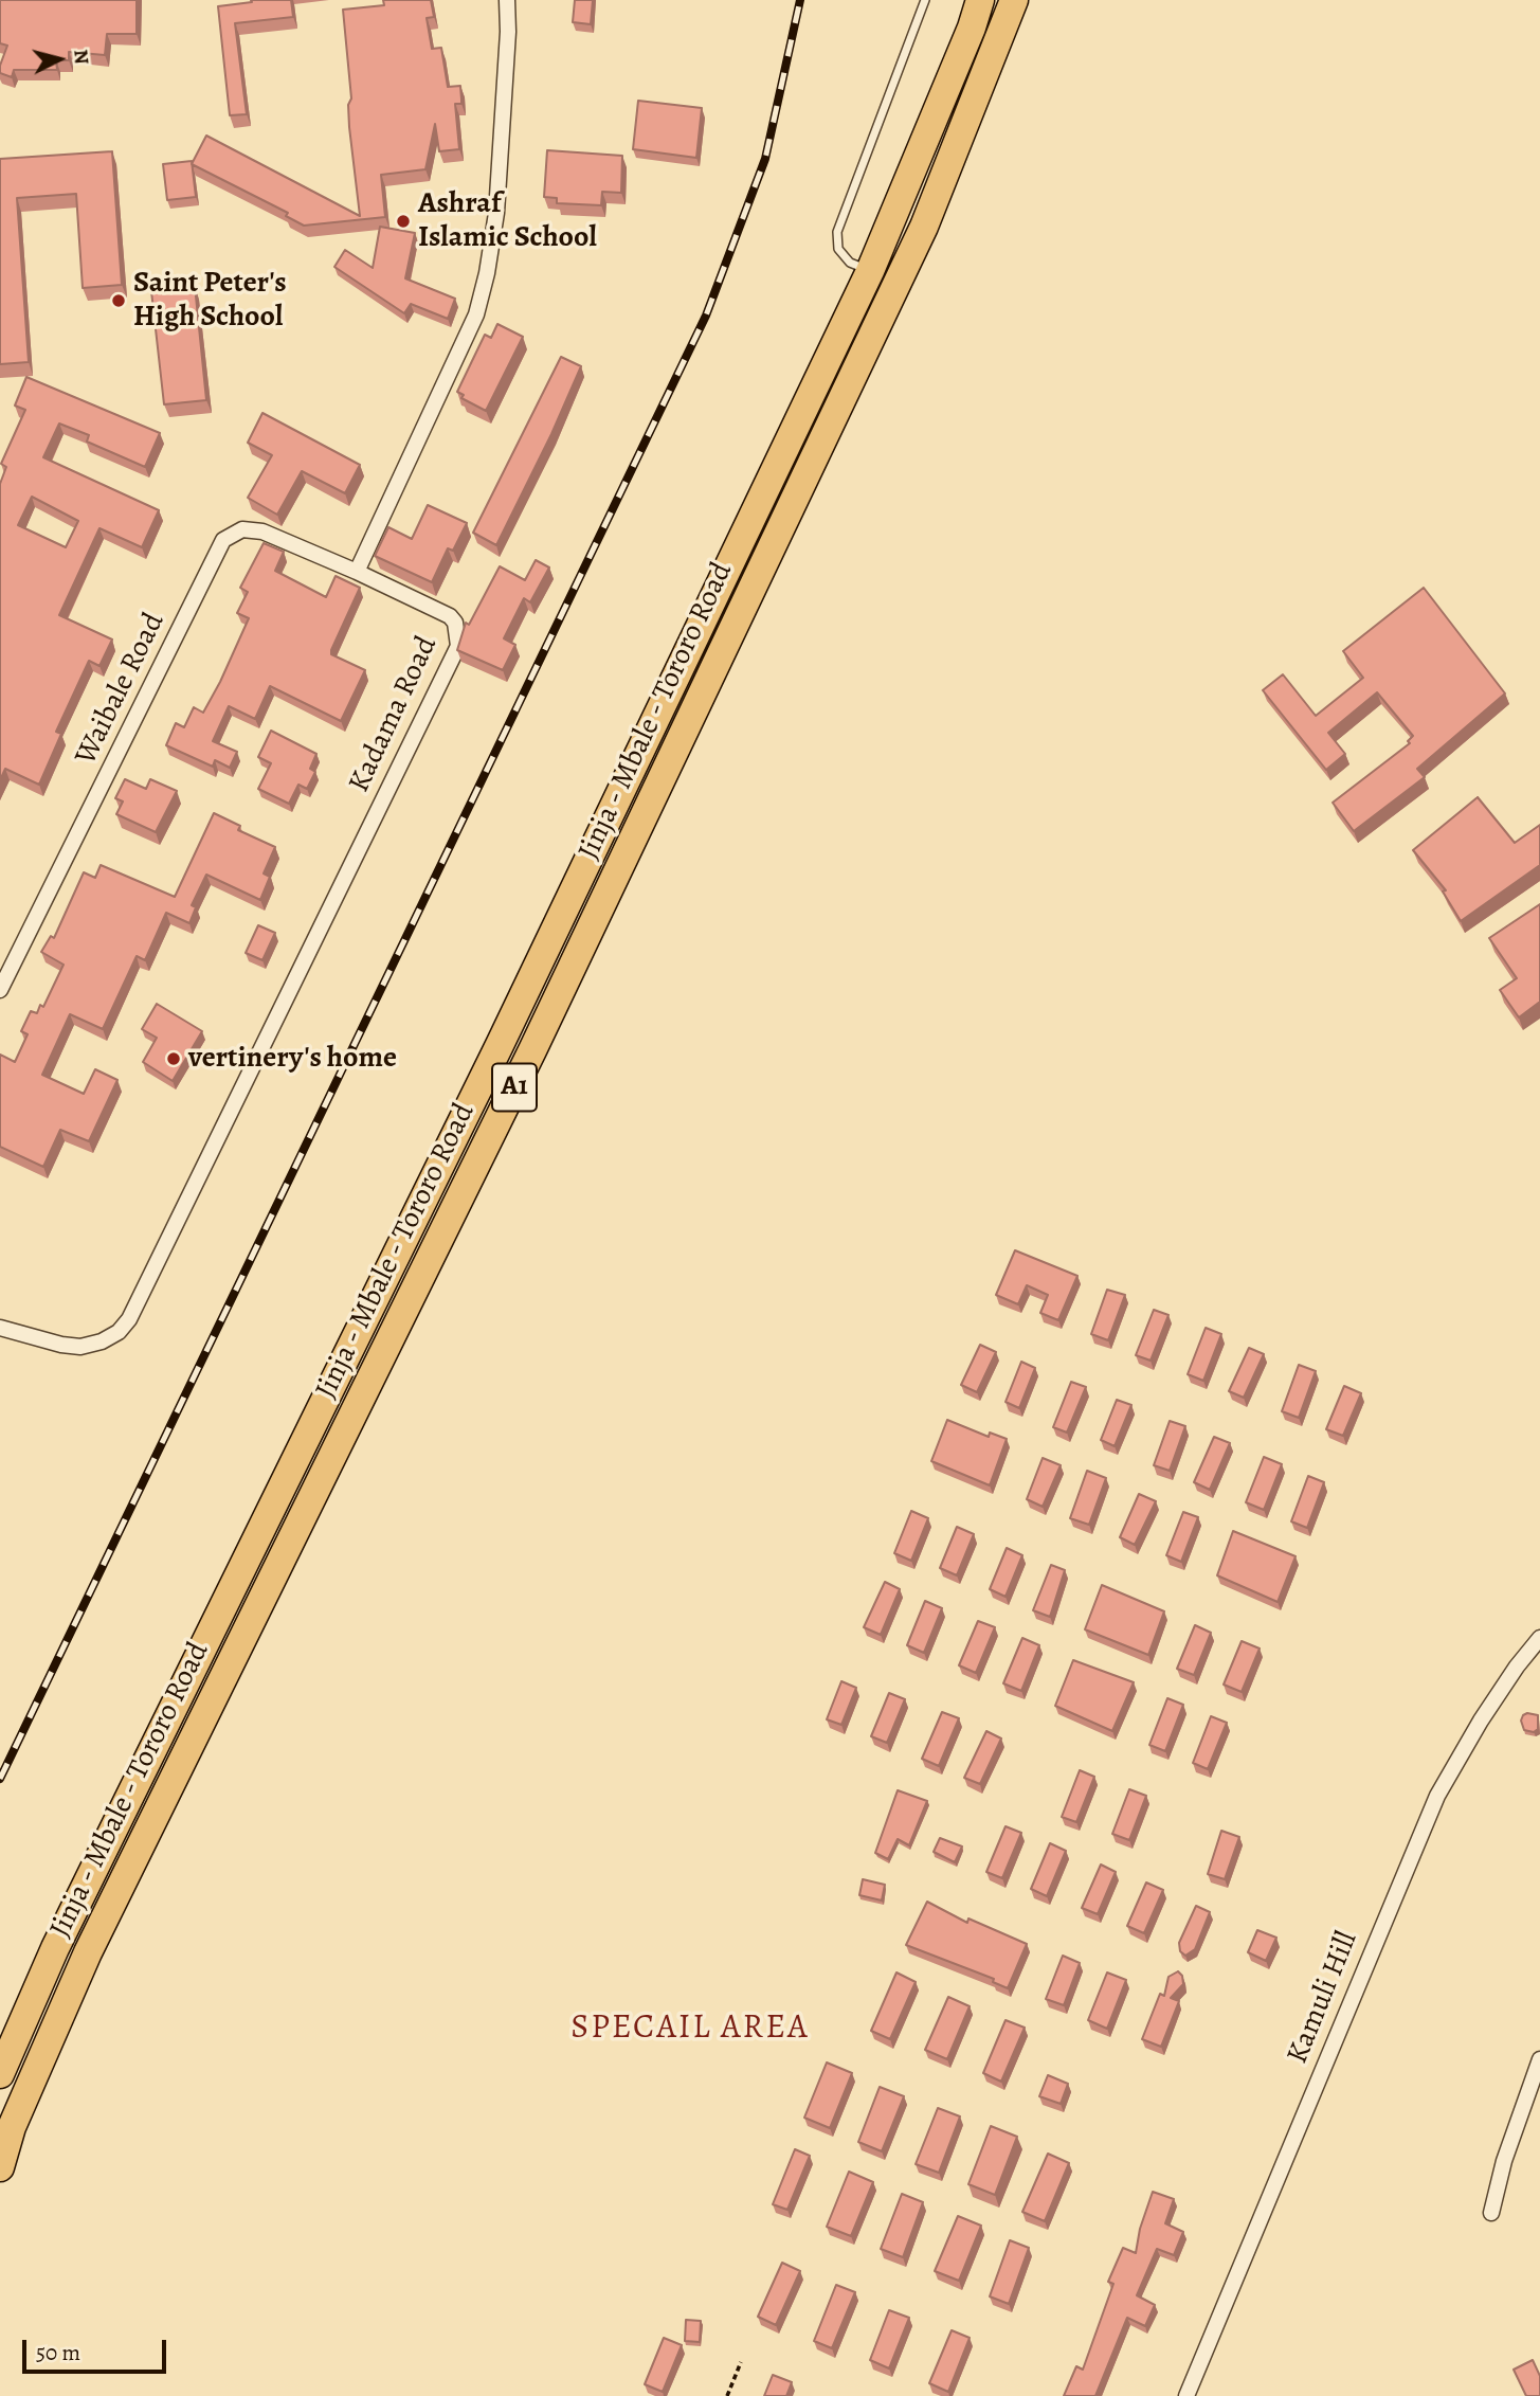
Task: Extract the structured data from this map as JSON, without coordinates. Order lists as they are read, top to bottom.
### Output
{
  "streets": {
    "highway": ["Jinja - Mbale - Tororo Road", "A1"],
    "street": ["Waibale Road", "Kadama Road", "Kamuli Hill"]
  },
  "crossings": [
    ["Waibale Road", "Kadama Road"]
  ],
  "districts": ["SPECAIL AREA"],
  "places": ["Ashraf Islamic School", "Saint Peter's High School", "vertinery's home"],
  "scale_bar": "50 m",
  "north": "right"
}
